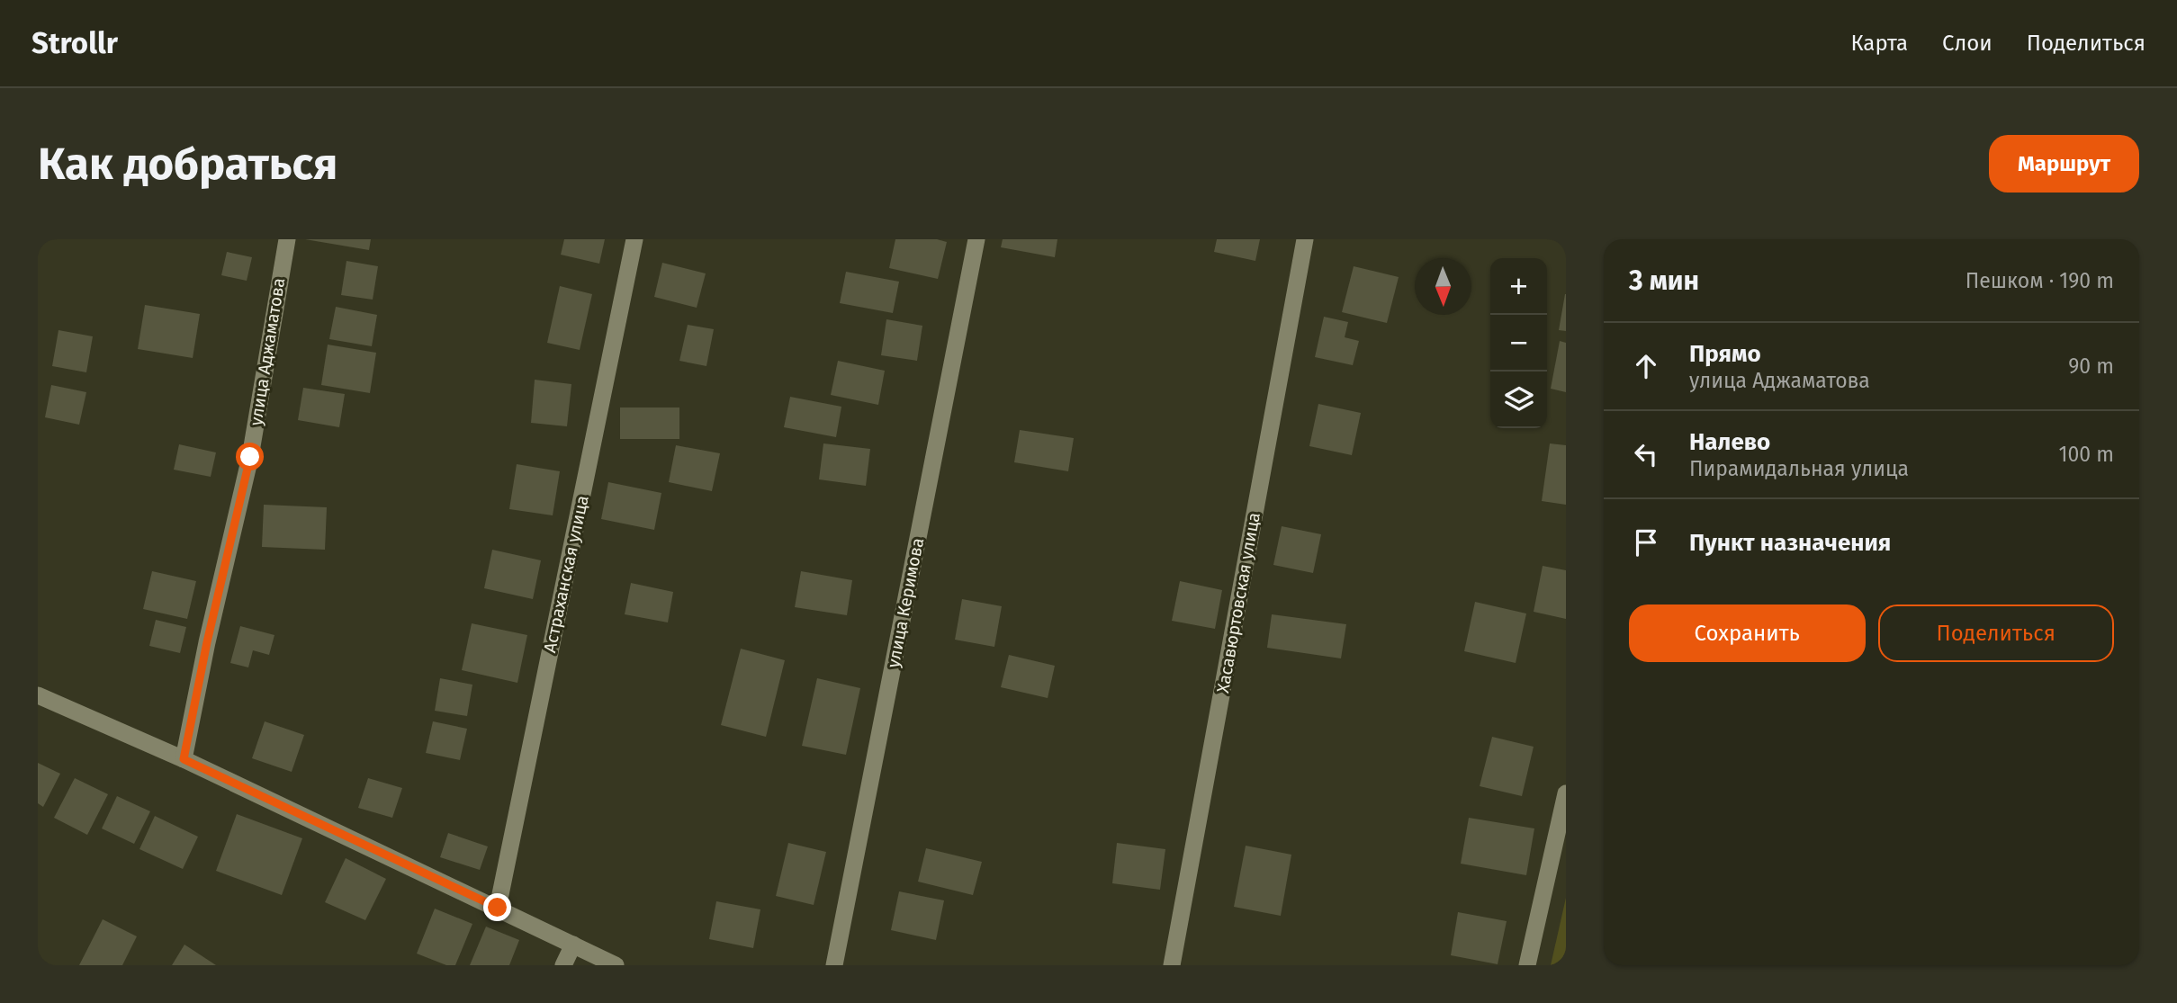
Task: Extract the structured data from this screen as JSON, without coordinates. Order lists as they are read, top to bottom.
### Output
{
  "streets": {
    "street": [
      "улица Аджаматова",
      "Астраханская улица",
      "улица Керимова",
      "Хасавюртовская улица"
    ]
  },
  "north": "bottom",
  "page": {
    "header": "Strollr",
    "nav": ["Карта", "Слои", "Поделиться"],
    "buttons": [
      "Маршрут",
      ["Сохранить", "Поделиться"]
    ],
    "title": "Как добраться",
    "heading": ["3 мин", "Пешком · 190 m"],
    "map_buttons": ["+", "−"],
    "list": [
      ["Прямо", "улица Аджаматова", "90 m"],
      ["Налево", "Пирамидальная улица", "100 m"],
      "Пункт назначения"
    ]
  }
}
